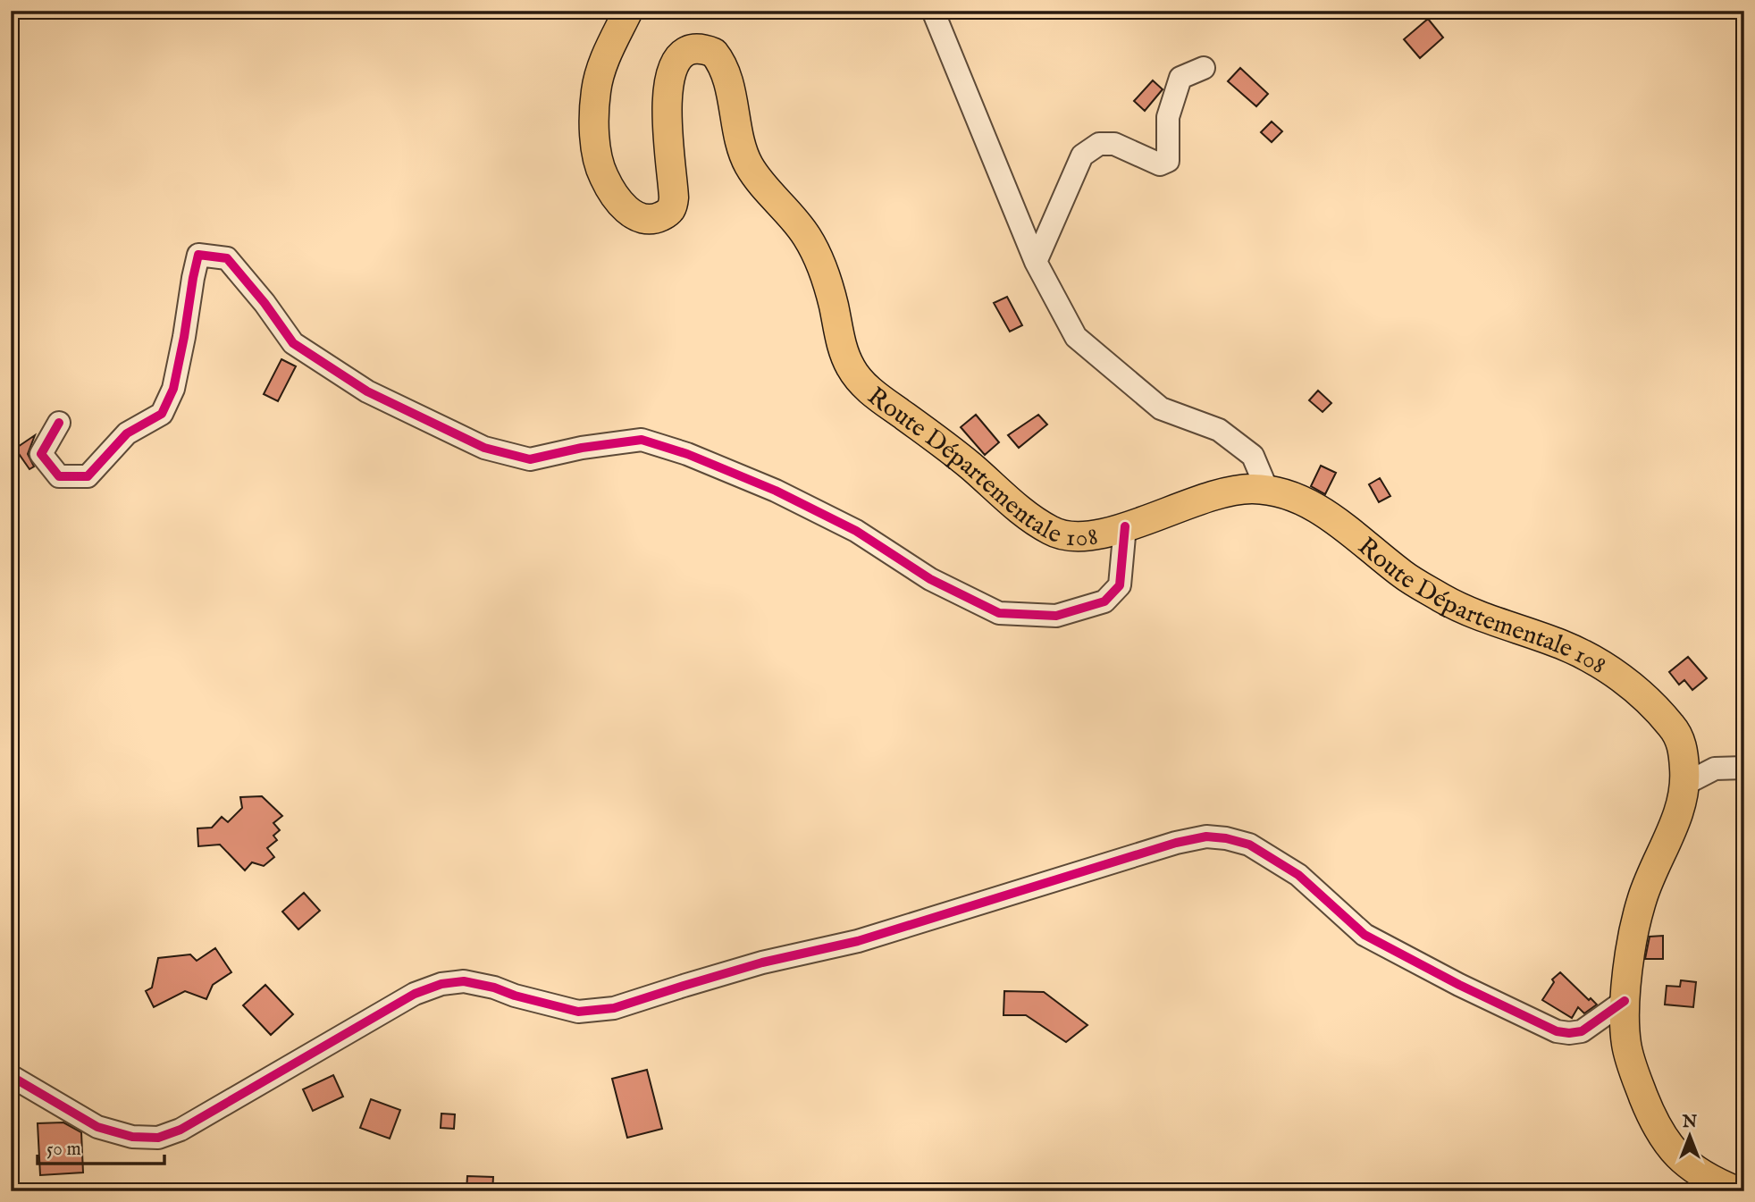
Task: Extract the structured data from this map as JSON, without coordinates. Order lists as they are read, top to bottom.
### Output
{
  "streets": {
    "main road": ["Route Départementale 108"]
  },
  "scale_bar": "50 m",
  "north": "top"
}
